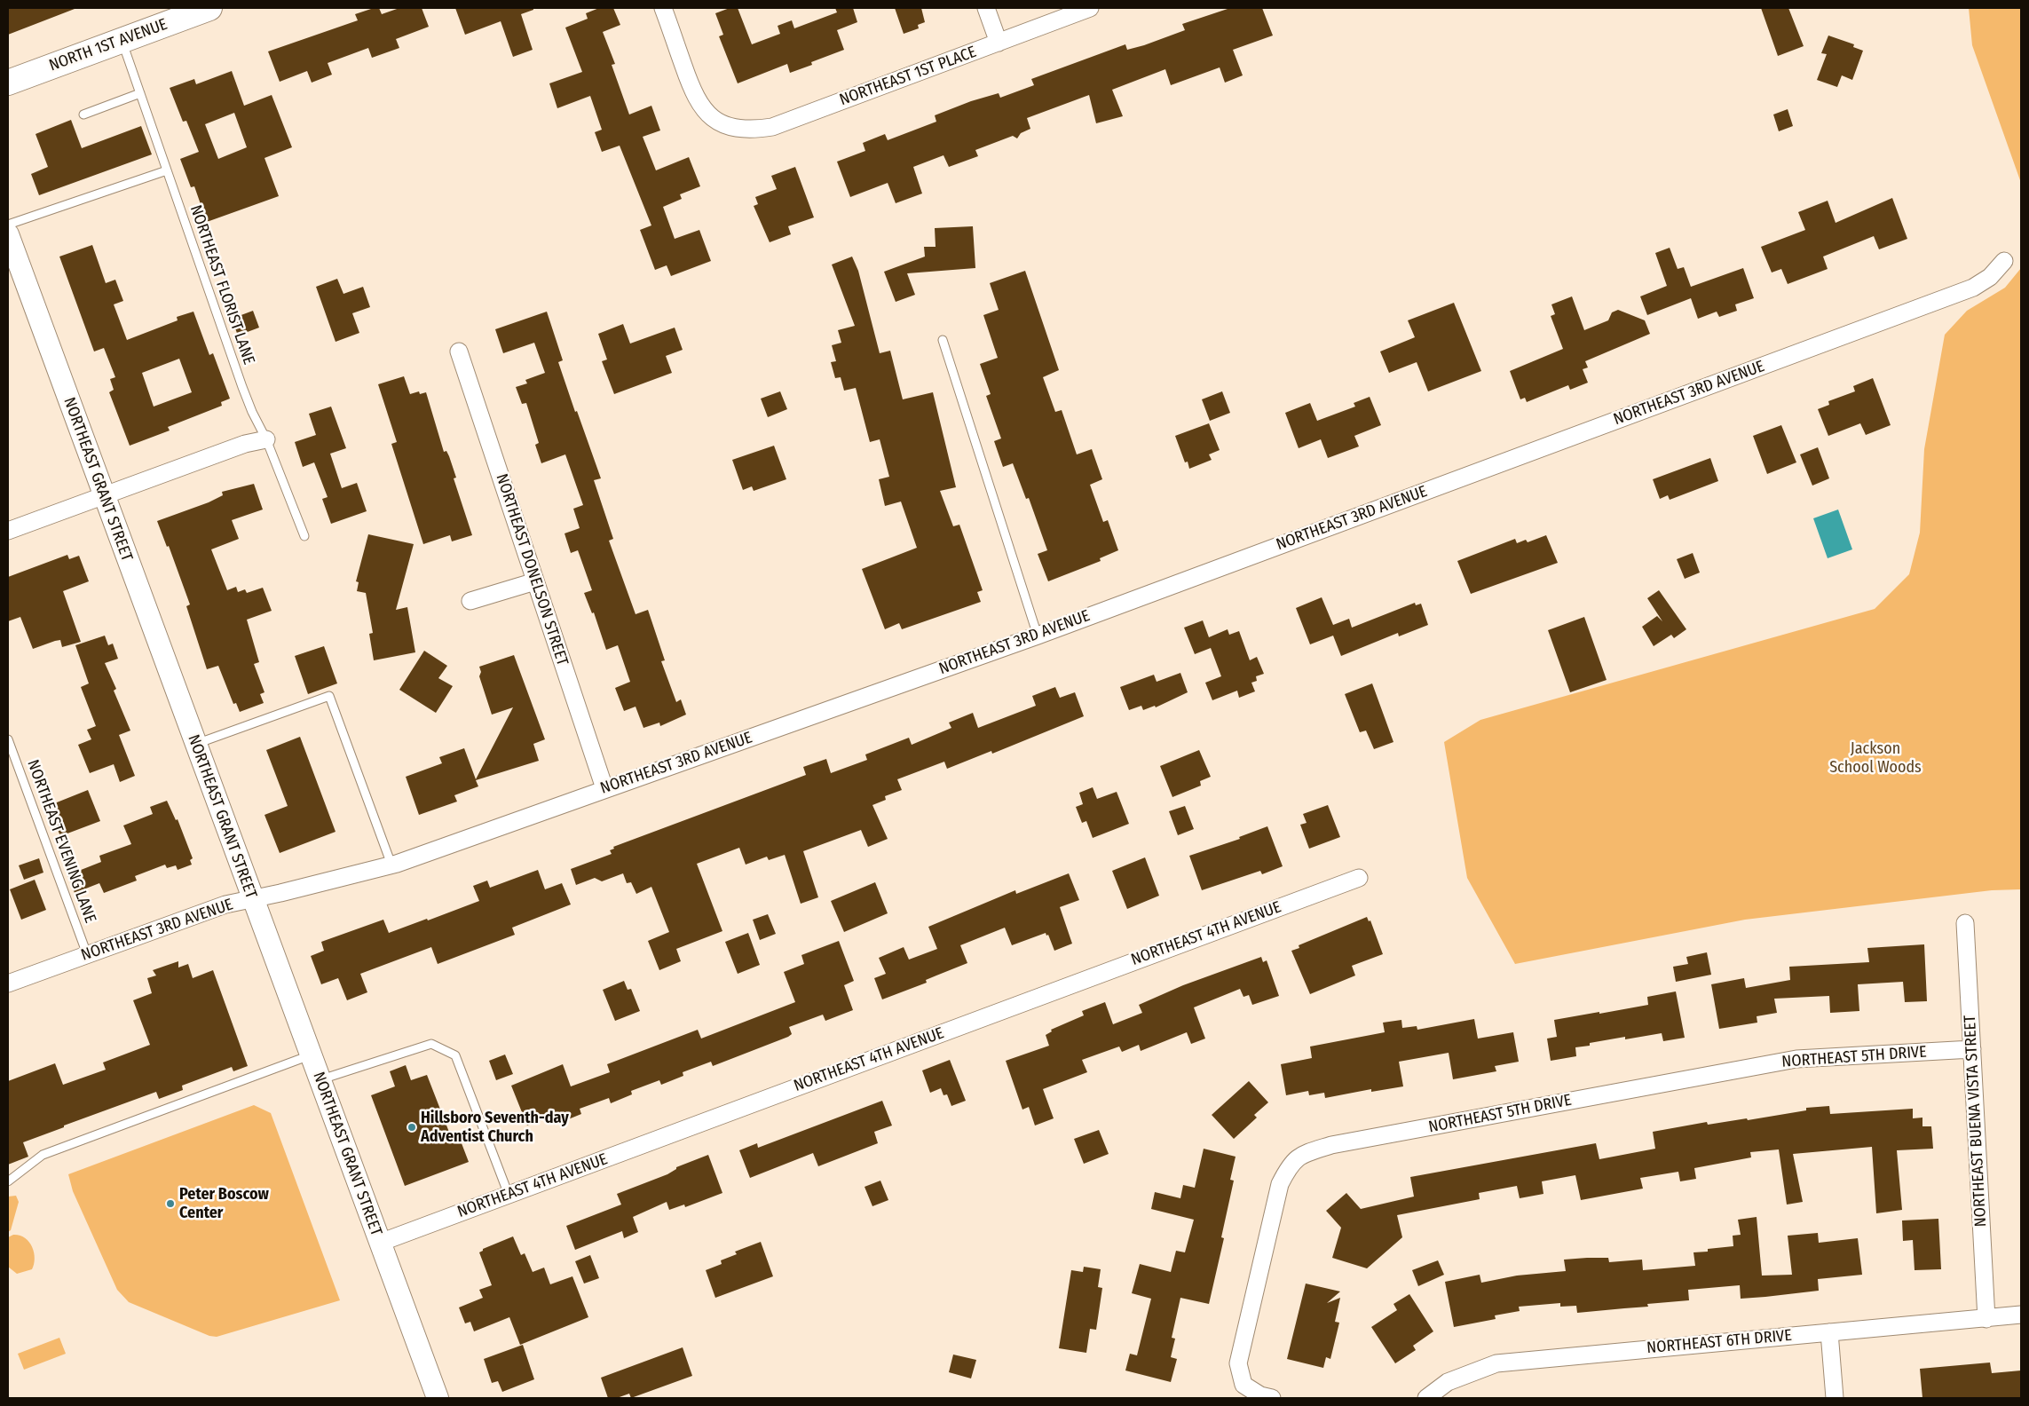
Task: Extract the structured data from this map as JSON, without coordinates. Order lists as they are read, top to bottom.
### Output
{
  "streets": {
    "main road": ["NORTH 1ST AVENUE"],
    "street": [
      "NORTHEAST 1ST PLACE",
      "NORTHEAST 3RD AVENUE",
      "NORTHEAST GRANT STREET",
      "NORTHEAST DONELSON STREET",
      "NORTHEAST 4TH AVENUE",
      "NORTHEAST 5TH DRIVE",
      "NORTHEAST BUENA VISTA STREET",
      "NORTHEAST 6TH DRIVE"
    ],
    "lane": ["NORTHEAST FLORIST LANE", "NORTHEAST EVENING LANE"]
  },
  "crossings": [
    ["NORTH 1ST AVENUE", "NORTHEAST FLORIST LANE"],
    ["NORTHEAST 3RD AVENUE", "NORTHEAST GRANT STREET"],
    ["NORTHEAST 3RD AVENUE", "NORTHEAST DONELSON STREET"],
    ["NORTHEAST 3RD AVENUE", "NORTHEAST EVENING LANE"],
    ["NORTHEAST GRANT STREET", "NORTHEAST 4TH AVENUE"],
    ["NORTHEAST 5TH DRIVE", "NORTHEAST BUENA VISTA STREET"],
    ["NORTHEAST BUENA VISTA STREET", "NORTHEAST 6TH DRIVE"]
  ],
  "parks": ["Jackson School Woods"],
  "places": ["Hillsboro Seventh-day Adventist Church", "Peter Boscow Center"]
}
